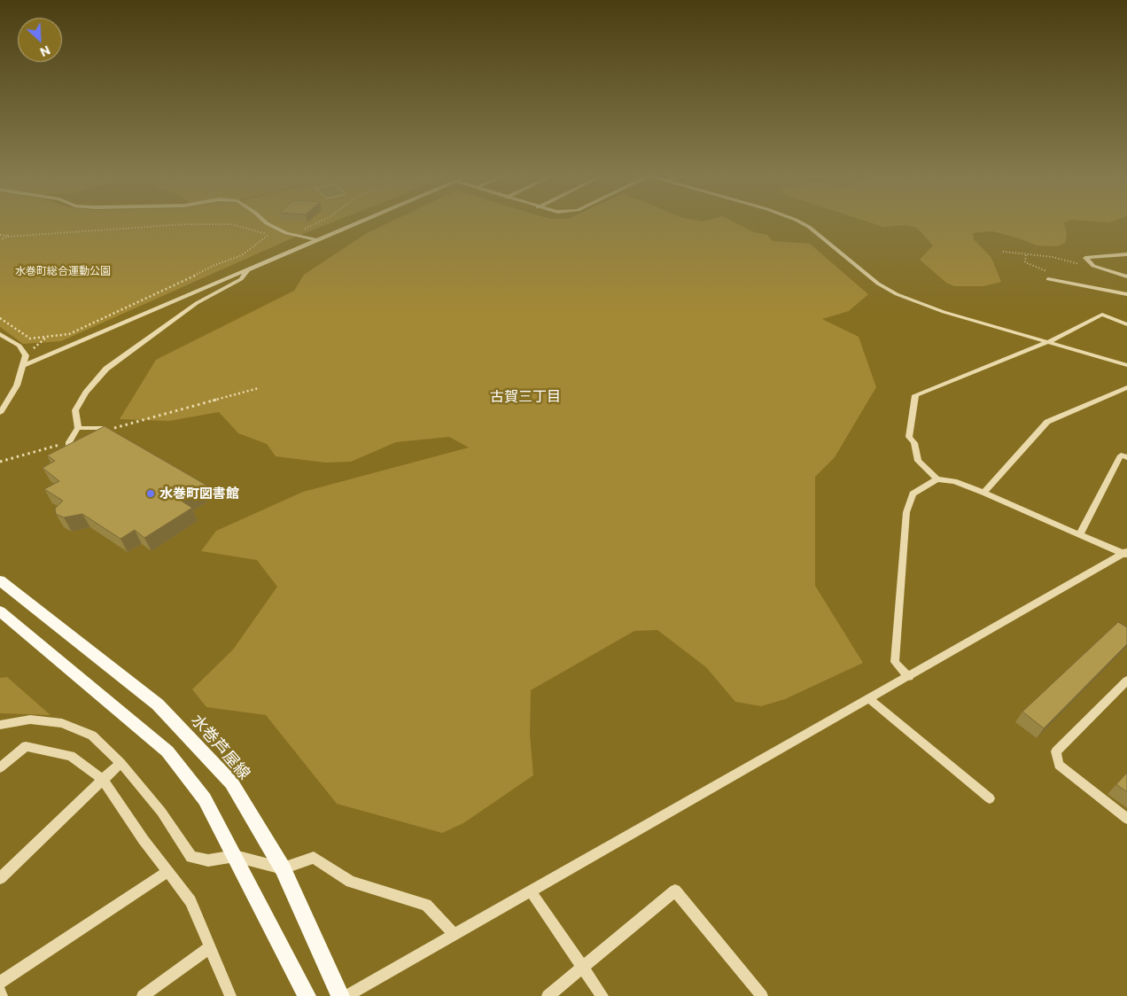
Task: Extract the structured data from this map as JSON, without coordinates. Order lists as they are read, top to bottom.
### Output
{
  "streets": {
    "main road": ["水巻芦屋線"]
  },
  "districts": ["古賀三丁目"],
  "parks": ["水巻町総合運動公園"],
  "places": ["水巻町図書館"],
  "north": "bottom right"
}
